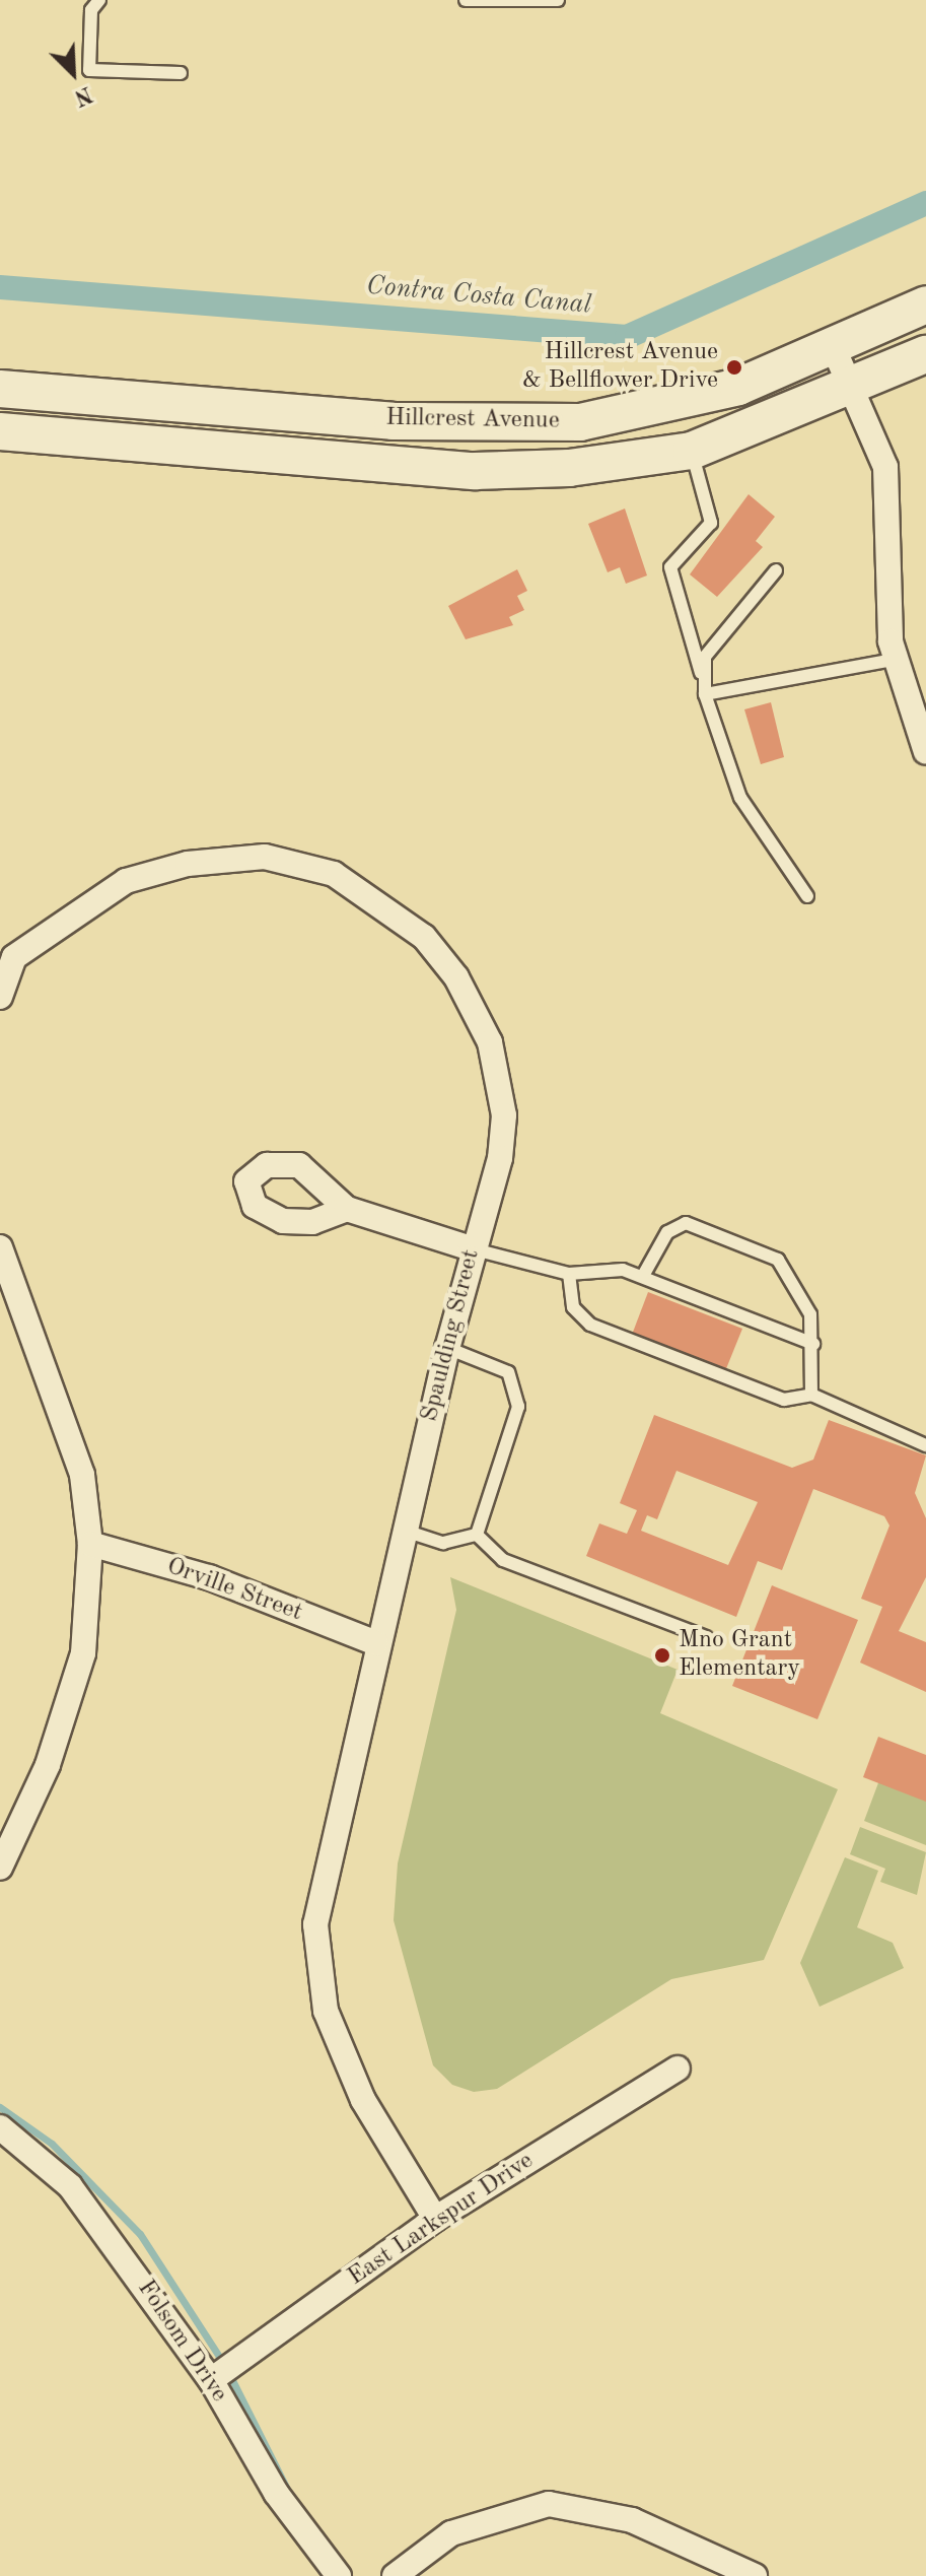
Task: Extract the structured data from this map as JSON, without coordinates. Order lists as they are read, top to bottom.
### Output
{
  "streets": {
    "main road": ["Hillcrest Avenue"],
    "street": [
      "Spaulding Street",
      "Orville Street",
      "East Larkspur Drive",
      "Folsom Drive"
    ]
  },
  "crossings": [
    ["Spaulding Street", "Orville Street"],
    ["Spaulding Street", "East Larkspur Drive"],
    ["East Larkspur Drive", "Folsom Drive"]
  ],
  "water": ["Contra Costa Canal"],
  "places": ["Hillcrest Avenue & Bellflower Drive", "Mno Grant Elementary"],
  "north": "bottom right"
}
